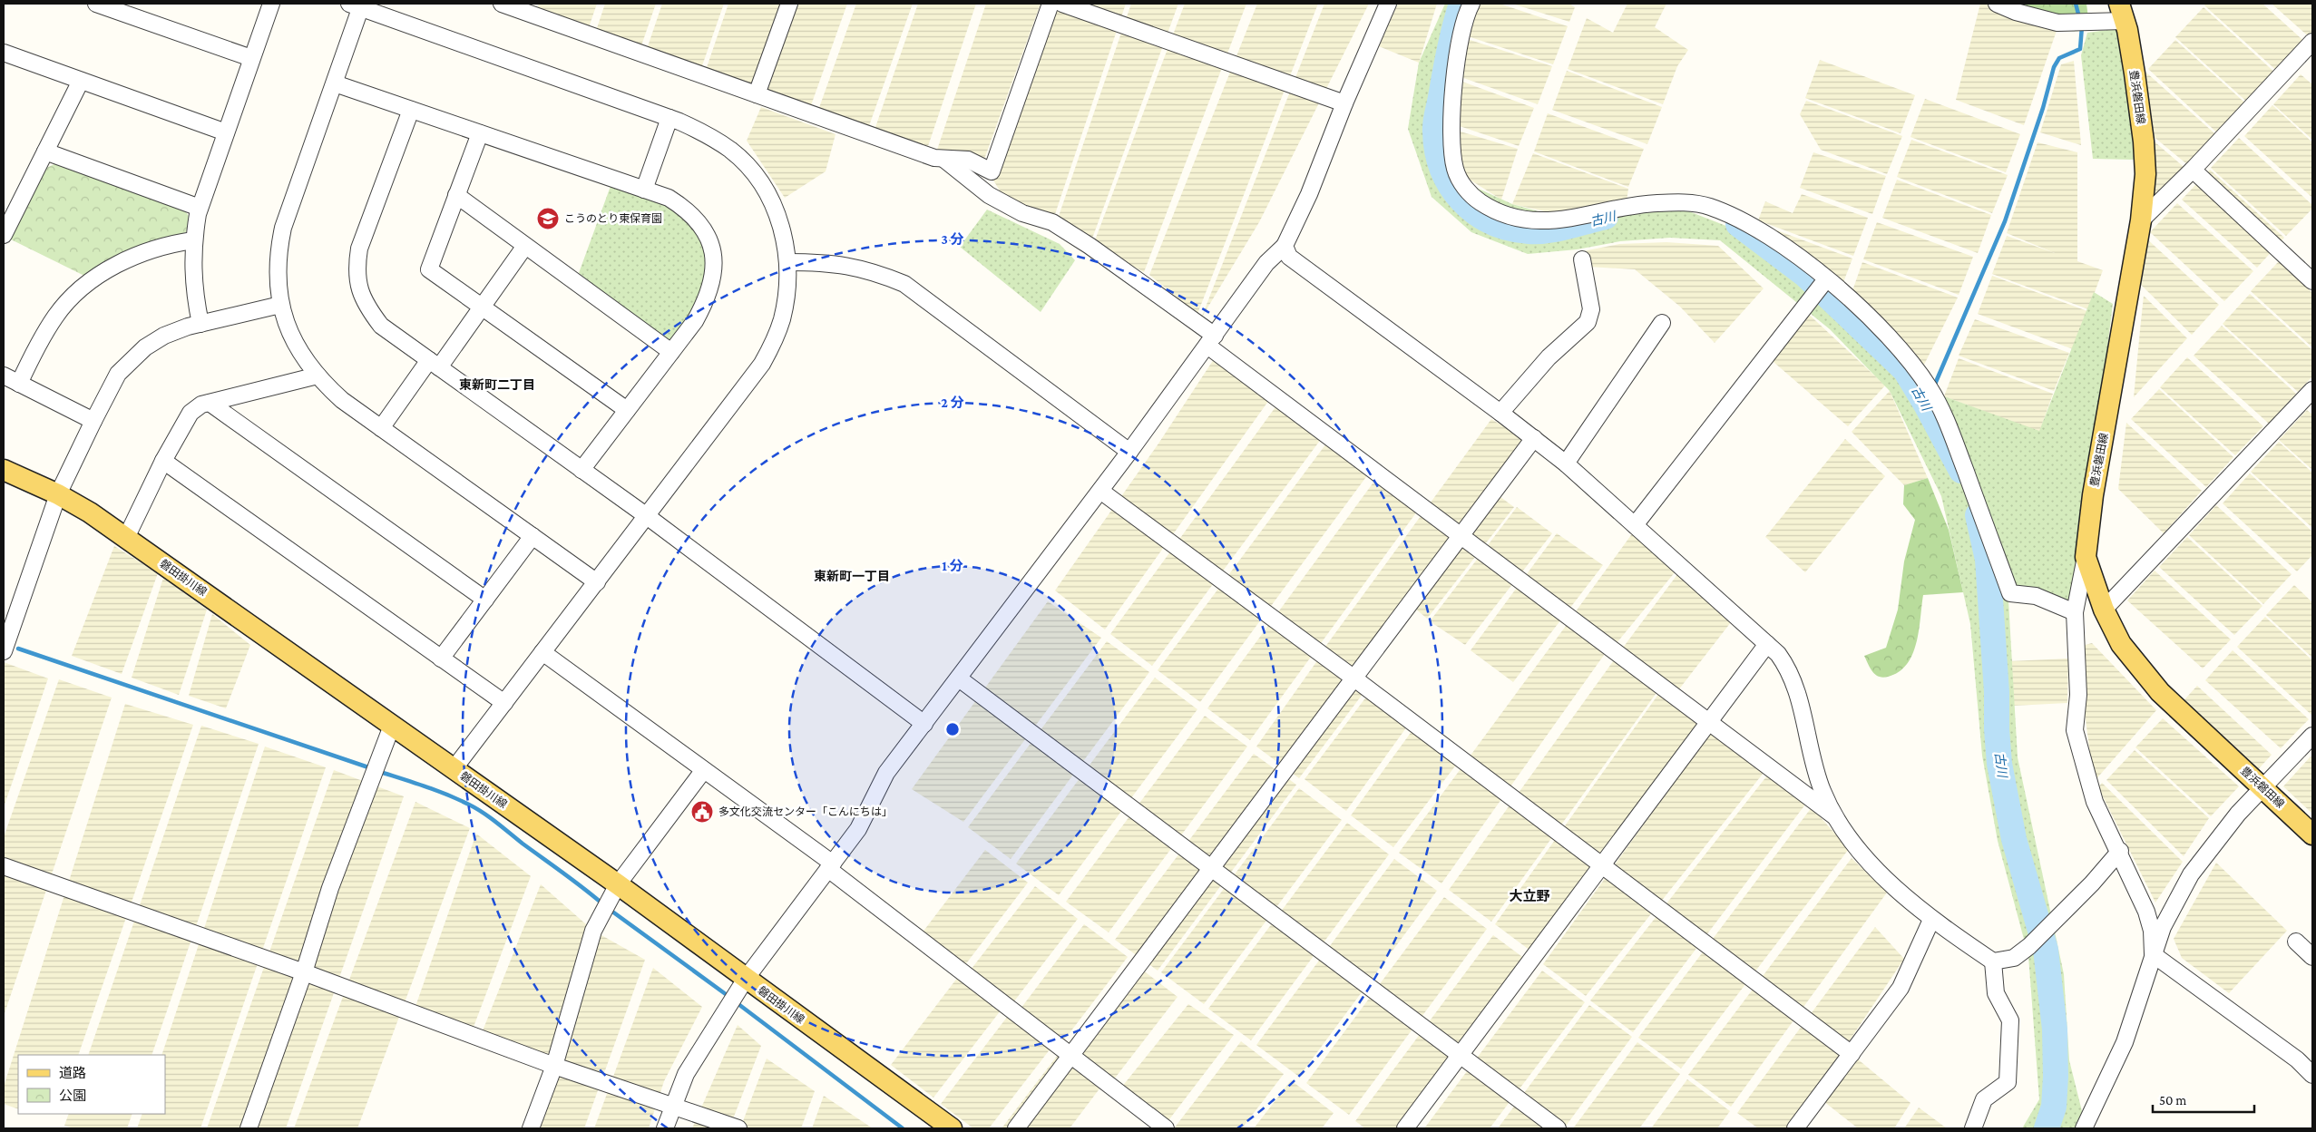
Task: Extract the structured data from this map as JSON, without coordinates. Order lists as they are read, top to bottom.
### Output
{
  "streets": {
    "main road": ["豊浜磐田線", "磐田掛川線"]
  },
  "districts": ["東新町二丁目", "東新町一丁目", "大立野"],
  "water": ["古川"],
  "places": {
    "school or university": ["こうのとり東保育園"],
    "public building": ["多文化交流センター「こんにちは」"]
  },
  "legend": ["道路", "公園"],
  "scale_bar": "50 m",
  "rings": ["3 分", "2 分", "1 分"]
}
